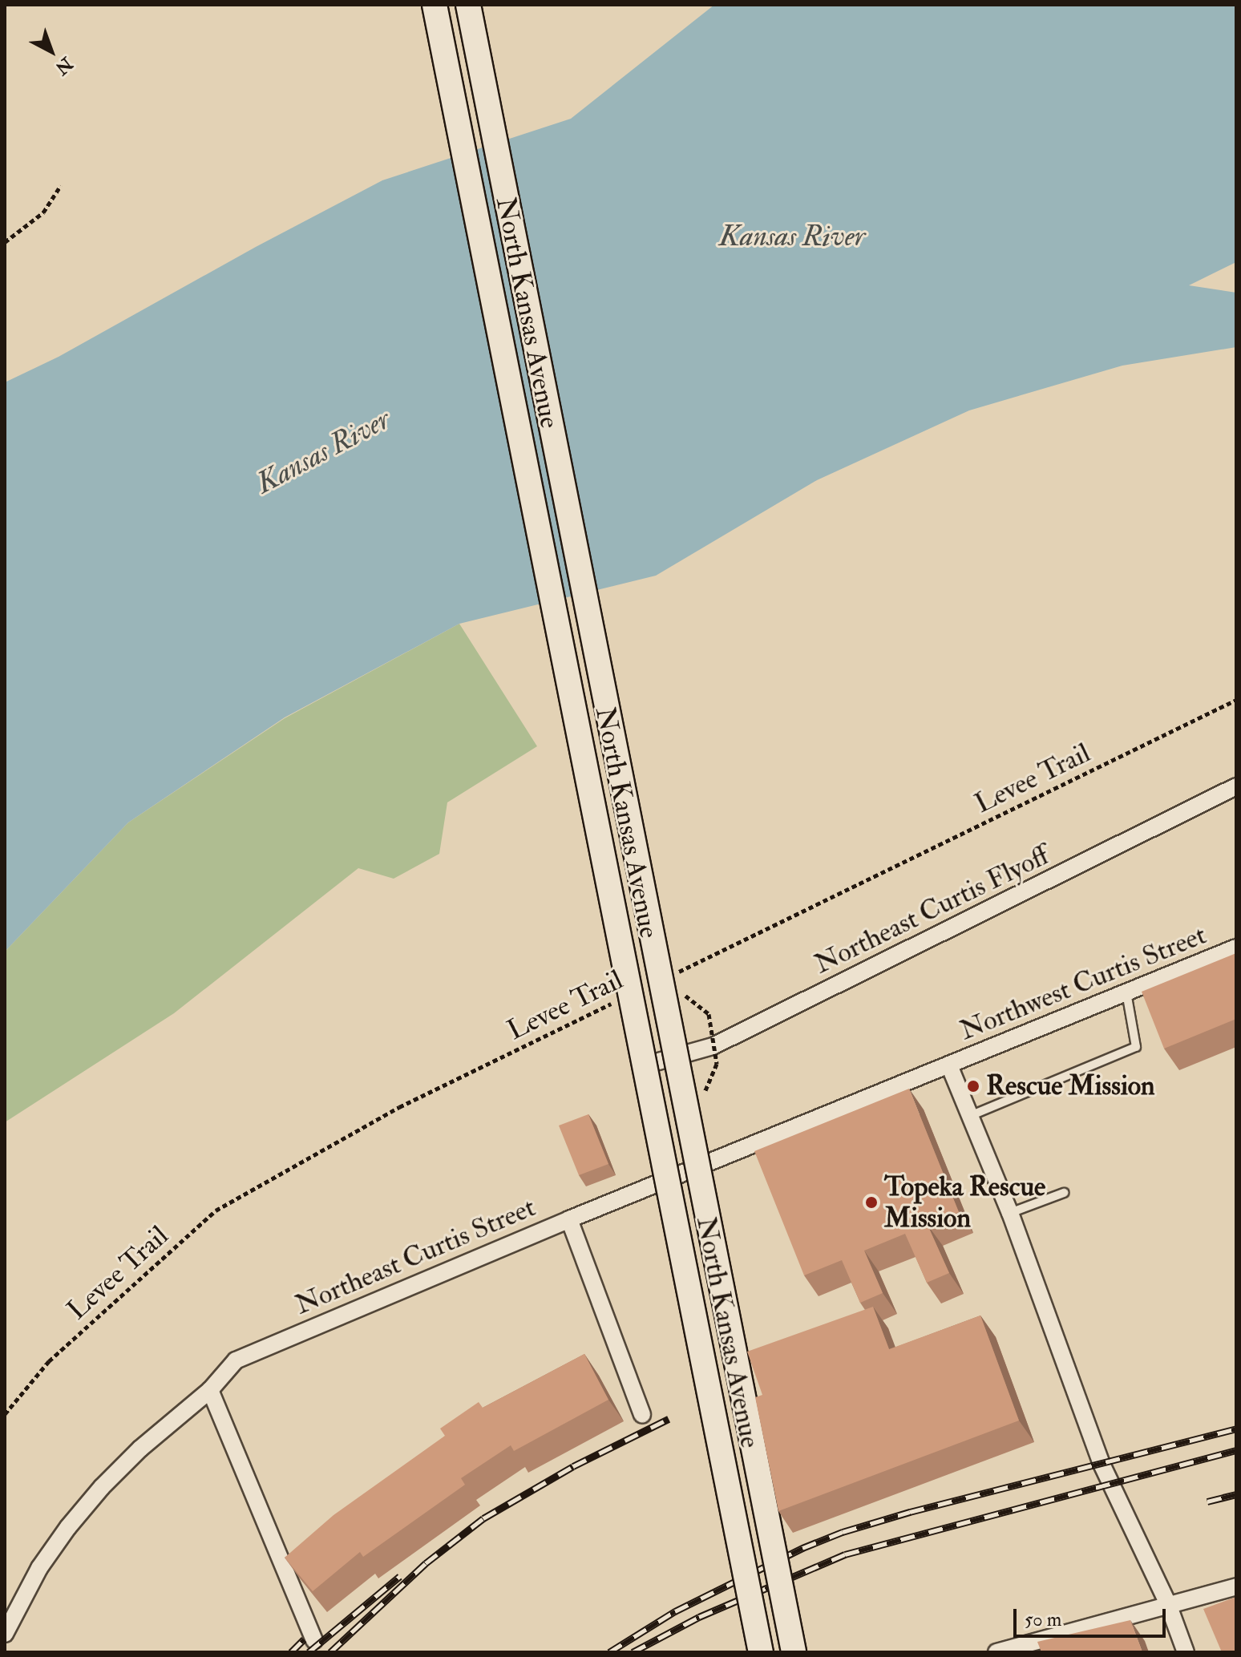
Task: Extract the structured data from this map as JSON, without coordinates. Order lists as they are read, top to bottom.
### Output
{
  "streets": {
    "main road": ["North Kansas Avenue"],
    "street": ["Northeast Curtis Flyoff", "Northwest Curtis Street", "Northeast Curtis Street"],
    "path": ["Levee Trail"]
  },
  "crossings": [
    ["North Kansas Avenue", "Northeast Curtis Flyoff"],
    ["Northwest Curtis Street", "Northeast Curtis Street"]
  ],
  "water": ["Kansas River"],
  "places": ["Rescue Mission", "Topeka Rescue Mission"],
  "scale_bar": "50 m",
  "north": "bottom right"
}
